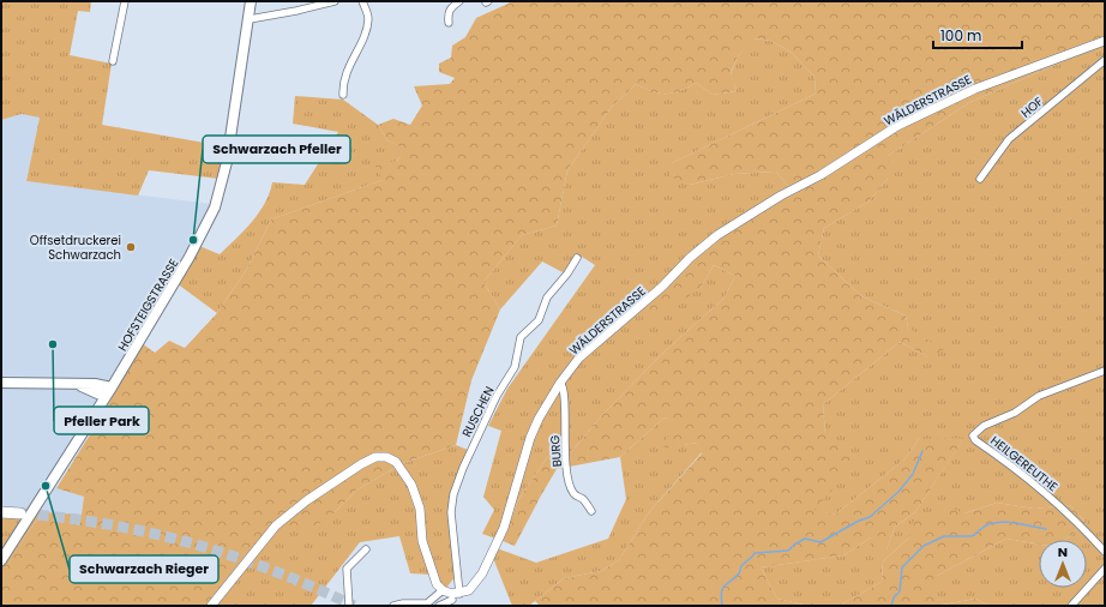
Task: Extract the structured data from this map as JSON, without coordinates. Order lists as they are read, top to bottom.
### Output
{
  "streets": {
    "main road": ["HOFSTEIGSTRASSE"],
    "street": [
      "WÄLDERSTRASSE",
      "HOF",
      "RUSCHEN",
      "BURG",
      "HEILGEREUTHE"
    ]
  },
  "crossings": [
    ["WÄLDERSTRASSE", "RUSCHEN"],
    ["WÄLDERSTRASSE", "BURG"]
  ],
  "places": [
    "Schwarzach Pfeller",
    "Offsetdruckerei Schwarzach",
    "Pfeller Park",
    "Schwarzach Rieger"
  ],
  "scale_bar": "100 m",
  "north": "top"
}
